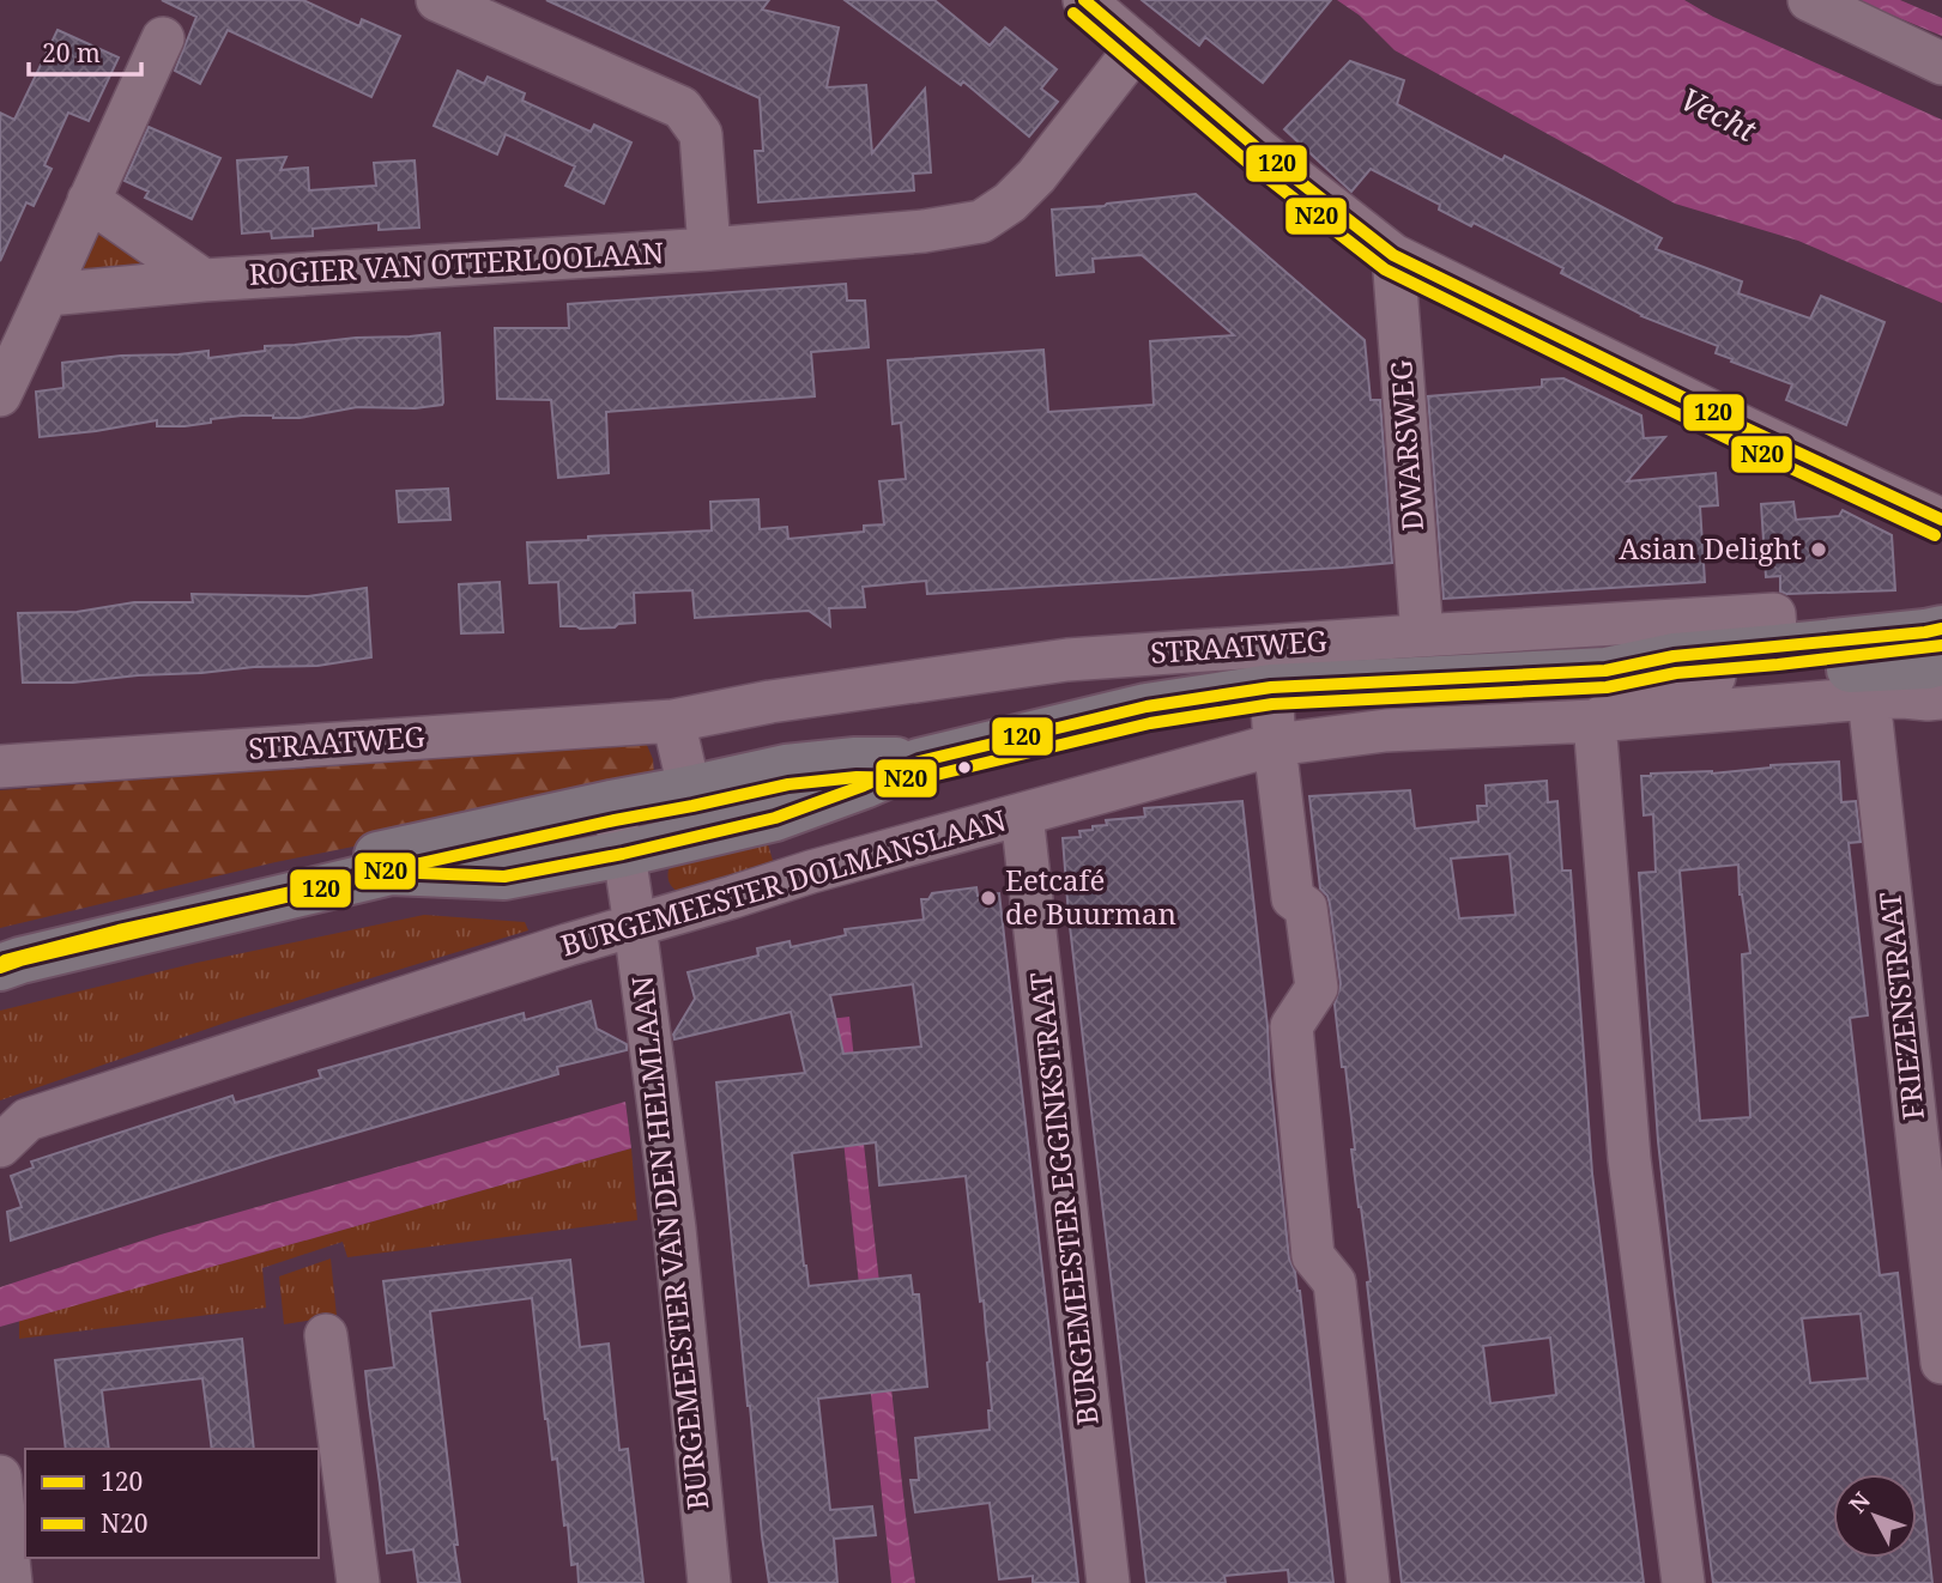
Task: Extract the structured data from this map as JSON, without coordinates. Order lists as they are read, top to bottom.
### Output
{
  "streets": {
    "main road": ["STRAATWEG"],
    "street": [
      "ROGIER VAN OTTERLOOLAAN",
      "DWARSWEG",
      "BURGEMEESTER DOLMANSLAAN",
      "FRIEZENSTRAAT",
      "BURGEMEESTER EGGINKSTRAAT",
      "BURGEMEESTER VAN DEN HELMLAAN"
    ]
  },
  "crossings": [
    ["DWARSWEG", "STRAATWEG"],
    ["STRAATWEG", "BURGEMEESTER DOLMANSLAAN"],
    ["STRAATWEG", "BURGEMEESTER VAN DEN HELMLAAN"],
    ["BURGEMEESTER DOLMANSLAAN", "FRIEZENSTRAAT"],
    ["BURGEMEESTER DOLMANSLAAN", "BURGEMEESTER EGGINKSTRAAT"],
    ["BURGEMEESTER DOLMANSLAAN", "BURGEMEESTER VAN DEN HELMLAAN"]
  ],
  "water": ["Vecht"],
  "places": ["Asian Delight", "Eetcafé de Buurman"],
  "lines": ["transit line 120", "transit line N20"],
  "legend": ["120", "N20"],
  "scale_bar": "20 m",
  "north": "top left"
}
